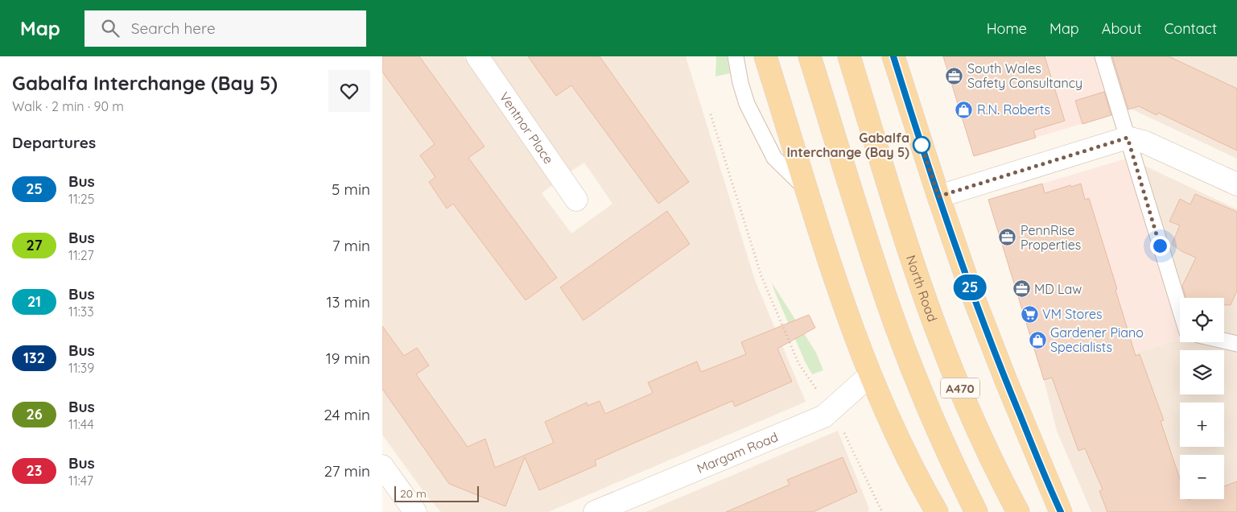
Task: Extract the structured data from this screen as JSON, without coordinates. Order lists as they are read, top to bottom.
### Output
{
  "streets": {
    "main road": ["North Road", "A470"],
    "street": ["Ventnor Place", "Margam Road"]
  },
  "places": {
    "office": ["South Wales Safety Consultancy", "PennRise Properties", "MD Law"],
    "shop": ["R.N. Roberts", "Gardener Piano Specialists"],
    "other": ["Gabalfa Interchange (Bay 5)"],
    "supermarket": ["VM Stores"]
  },
  "lines": ["bus line 25"],
  "scale_bar": "20 m",
  "page": {
    "header": "Map",
    "search": "Search here",
    "nav": [
      "Home",
      "Map",
      "About",
      "Contact"
    ],
    "heading": [
      ["Gabalfa Interchange (Bay 5)", "Walk · 2 min · 90 m"],
      "Departures"
    ],
    "on_map": "25",
    "list": [
      {
        "mark": "25",
        "name": "Bus",
        "note": "11:25",
        "value": "5 min"
      },
      {
        "mark": "27",
        "name": "Bus",
        "note": "11:27",
        "value": "7 min"
      },
      {
        "mark": "21",
        "name": "Bus",
        "note": "11:33",
        "value": "13 min"
      },
      {
        "mark": "132",
        "name": "Bus",
        "note": "11:39",
        "value": "19 min"
      },
      {
        "mark": "26",
        "name": "Bus",
        "note": "11:44",
        "value": "24 min"
      },
      {
        "mark": "23",
        "name": "Bus",
        "note": "11:47",
        "value": "27 min"
      }
    ],
    "map_buttons": ["+", "−"],
    "scale": "20 m"
  }
}
